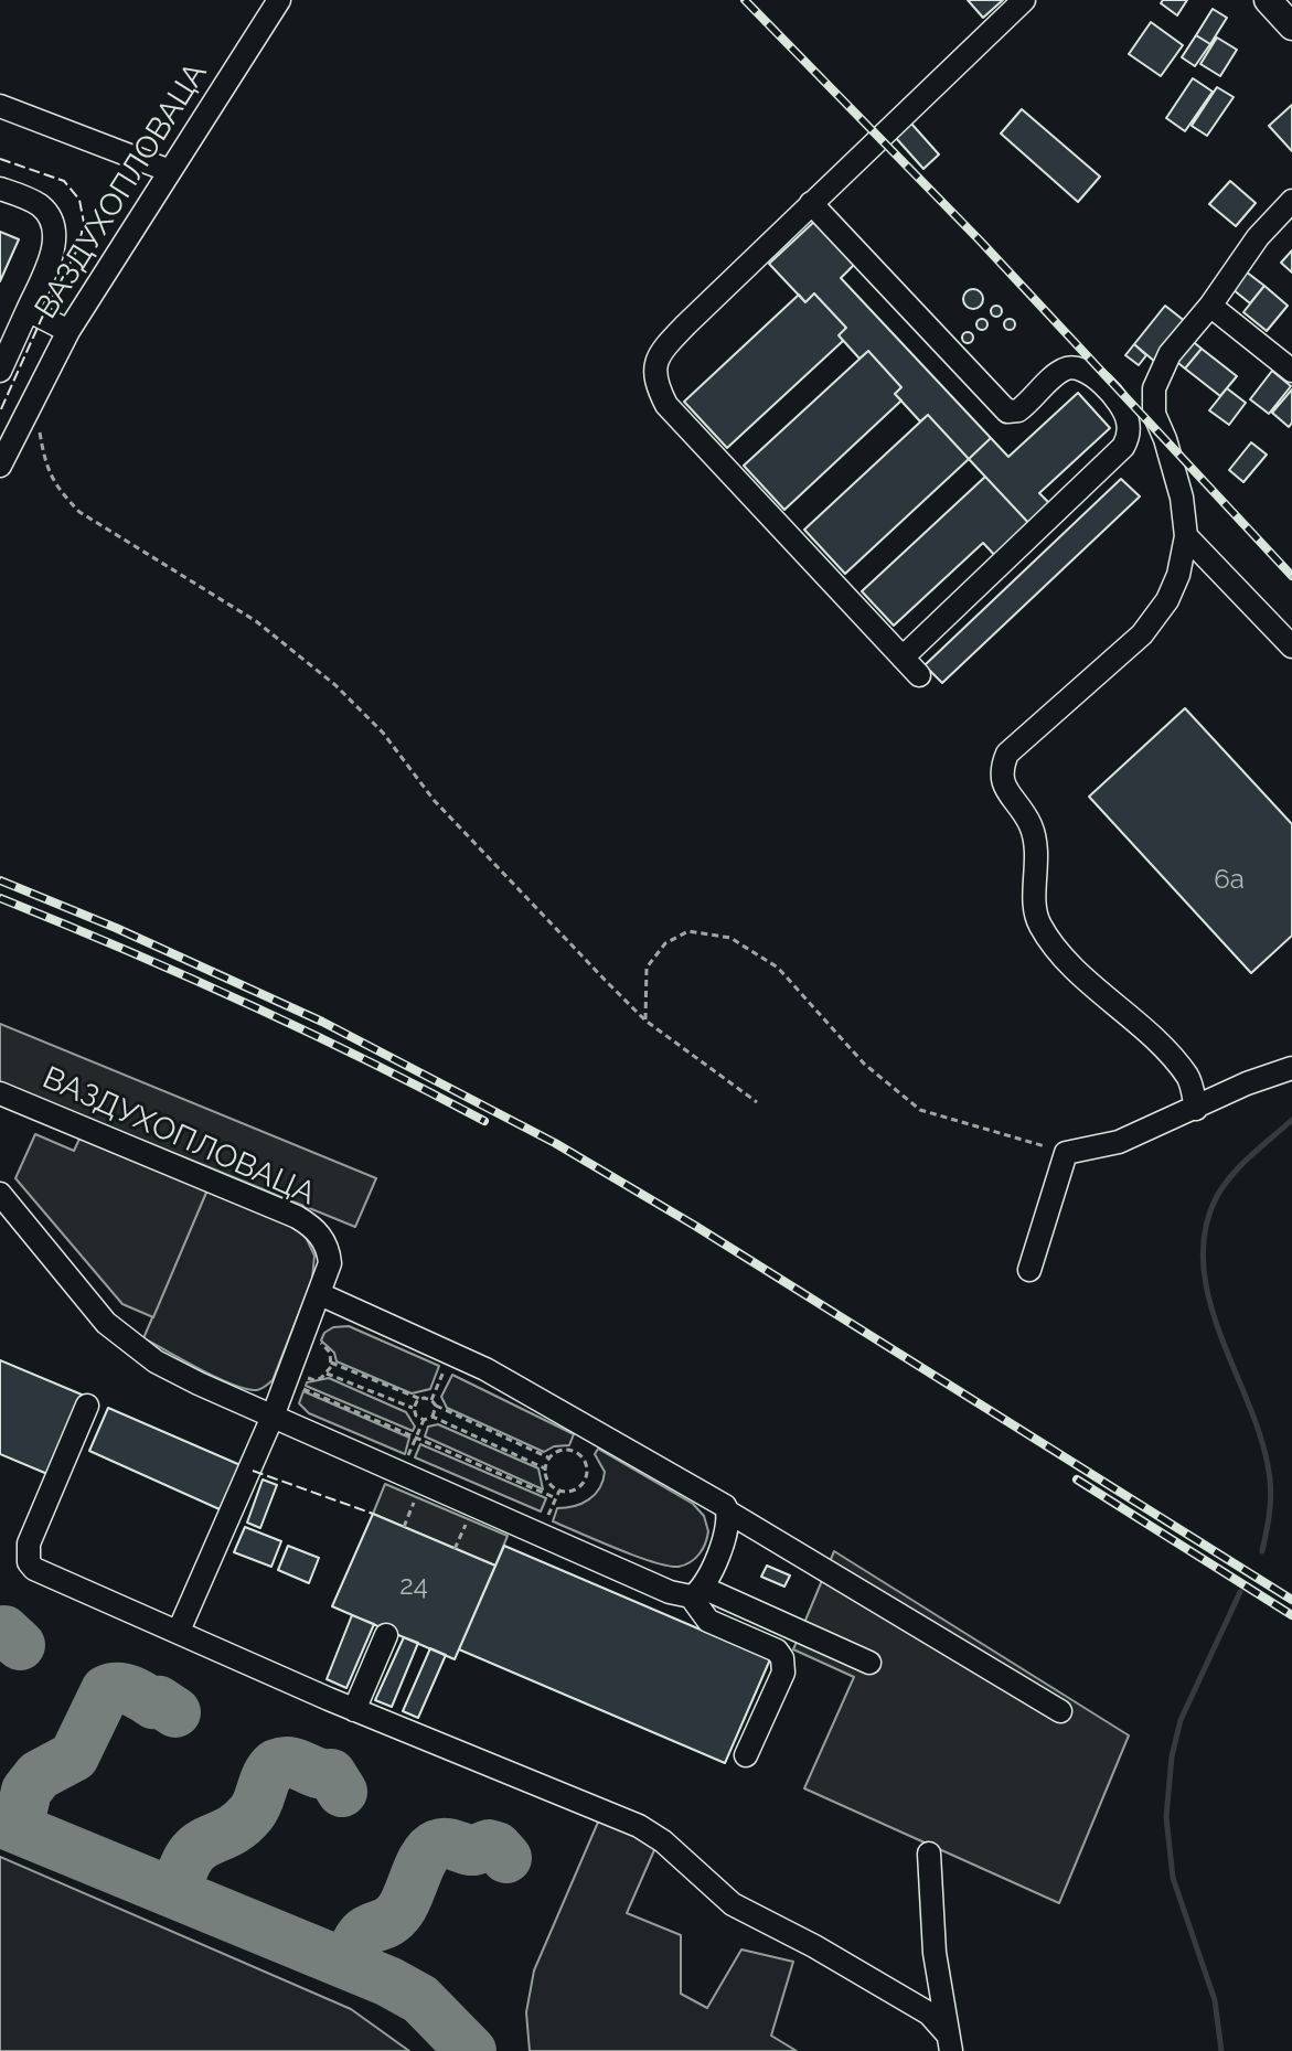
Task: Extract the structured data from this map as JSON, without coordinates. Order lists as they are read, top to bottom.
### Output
{
  "streets": {
    "street": ["ВАЗДУХОПЛОВАЦА"]
  },
  "house_numbers": ["6a", "24"]
}
